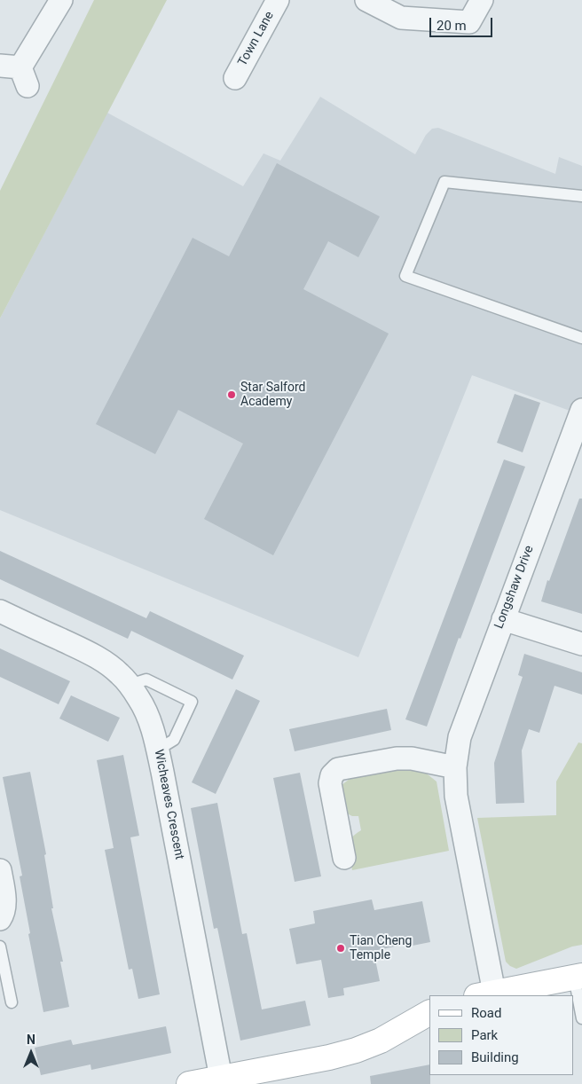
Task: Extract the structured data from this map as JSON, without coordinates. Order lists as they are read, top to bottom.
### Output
{
  "streets": {
    "street": ["Town Lane", "Longshaw Drive", "Wicheaves Crescent"]
  },
  "places": ["Star Salford Academy", "Tian Cheng Temple"],
  "legend": ["Road", "Park", "Building"],
  "scale_bar": "20 m",
  "north": "top"
}
